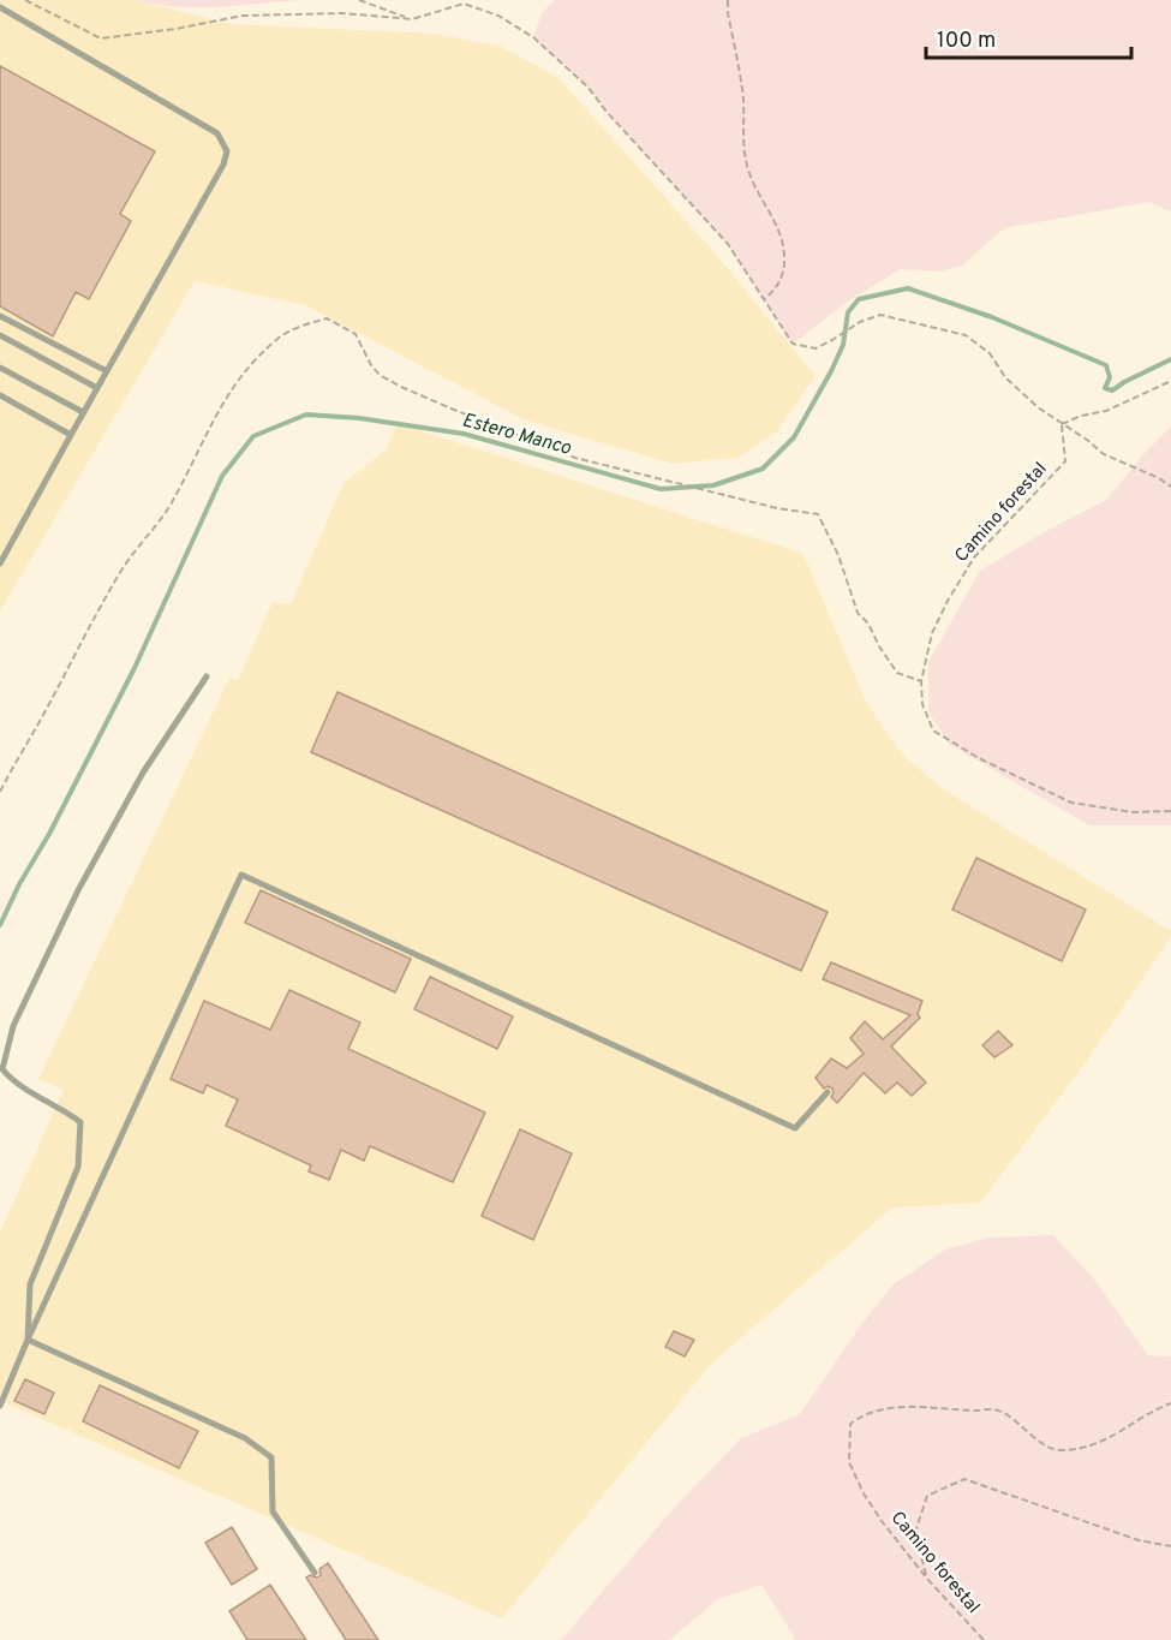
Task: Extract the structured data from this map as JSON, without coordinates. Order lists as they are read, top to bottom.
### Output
{
  "streets": {
    "path": ["Camino forestal"]
  },
  "water": ["Estero Manco"],
  "scale_bar": "100 m"
}
